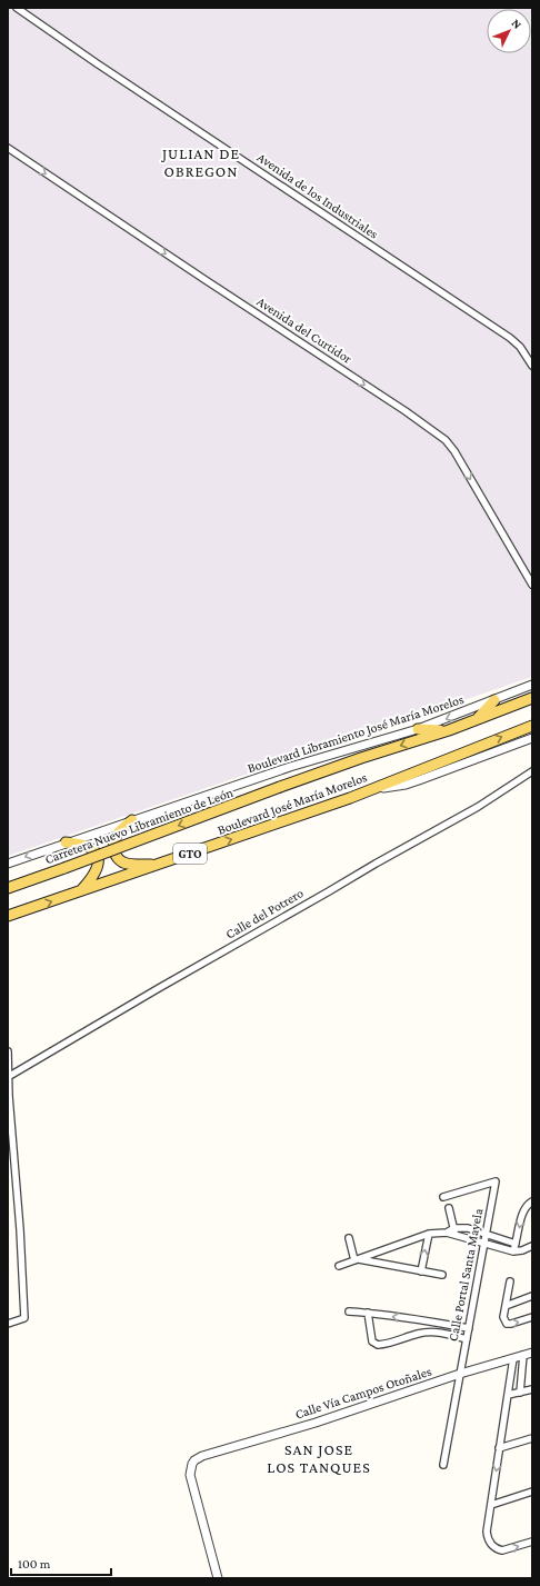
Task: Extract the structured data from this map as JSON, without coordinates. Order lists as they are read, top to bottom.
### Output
{
  "streets": {
    "main road": ["Boulevard José María Morelos", "Carretera Nuevo Libramiento de León", "GTO"],
    "street": [
      "Avenida de los Industriales",
      "Avenida del Curtidor",
      "Boulevard Libramiento José María Morelos",
      "Calle del Potrero",
      "Calle Portal Santa Mayela",
      "Calle Vía Campos Otoñales"
    ]
  },
  "crossings": [
    ["Boulevard José María Morelos", "Carretera Nuevo Libramiento de León"],
    ["Calle Portal Santa Mayela", "Calle Vía Campos Otoñales"]
  ],
  "one_way": ["Avenida del Curtidor", "Carretera Nuevo Libramiento de León"],
  "districts": ["JULIAN DE OBREGON", "SAN JOSE LOS TANQUES"],
  "scale_bar": "100 m",
  "north": "top right"
}
